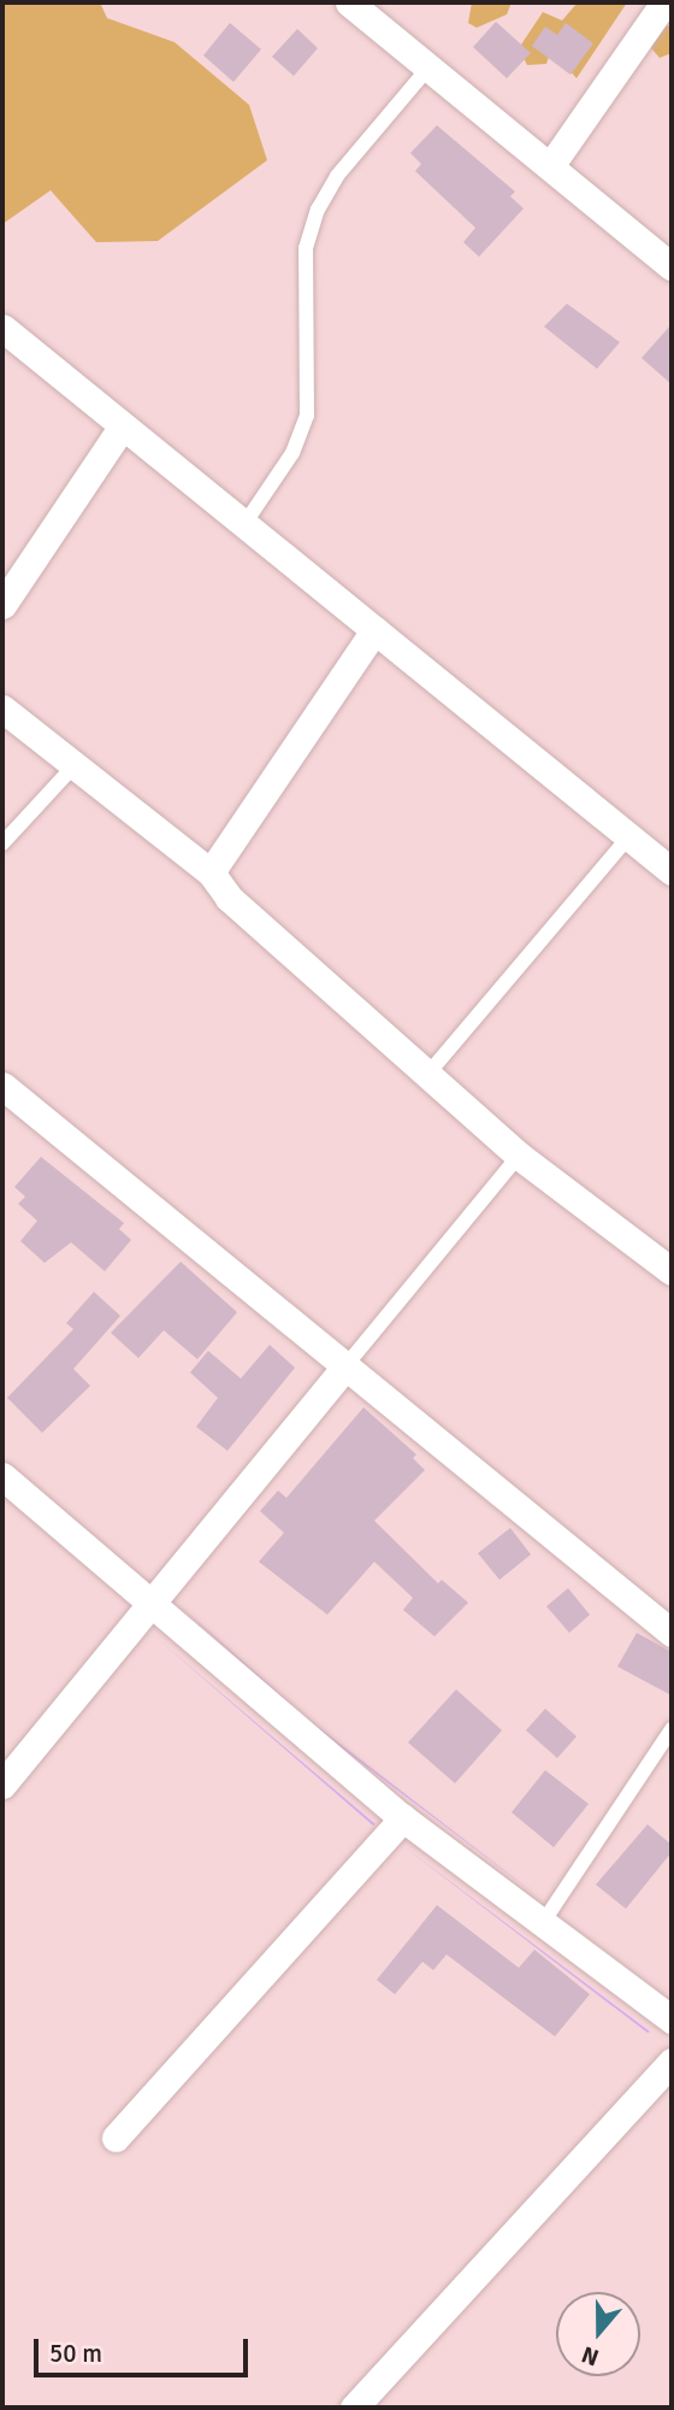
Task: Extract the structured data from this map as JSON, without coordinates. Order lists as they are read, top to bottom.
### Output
{
  "scale_bar": "50 m",
  "north": "bottom"
}
